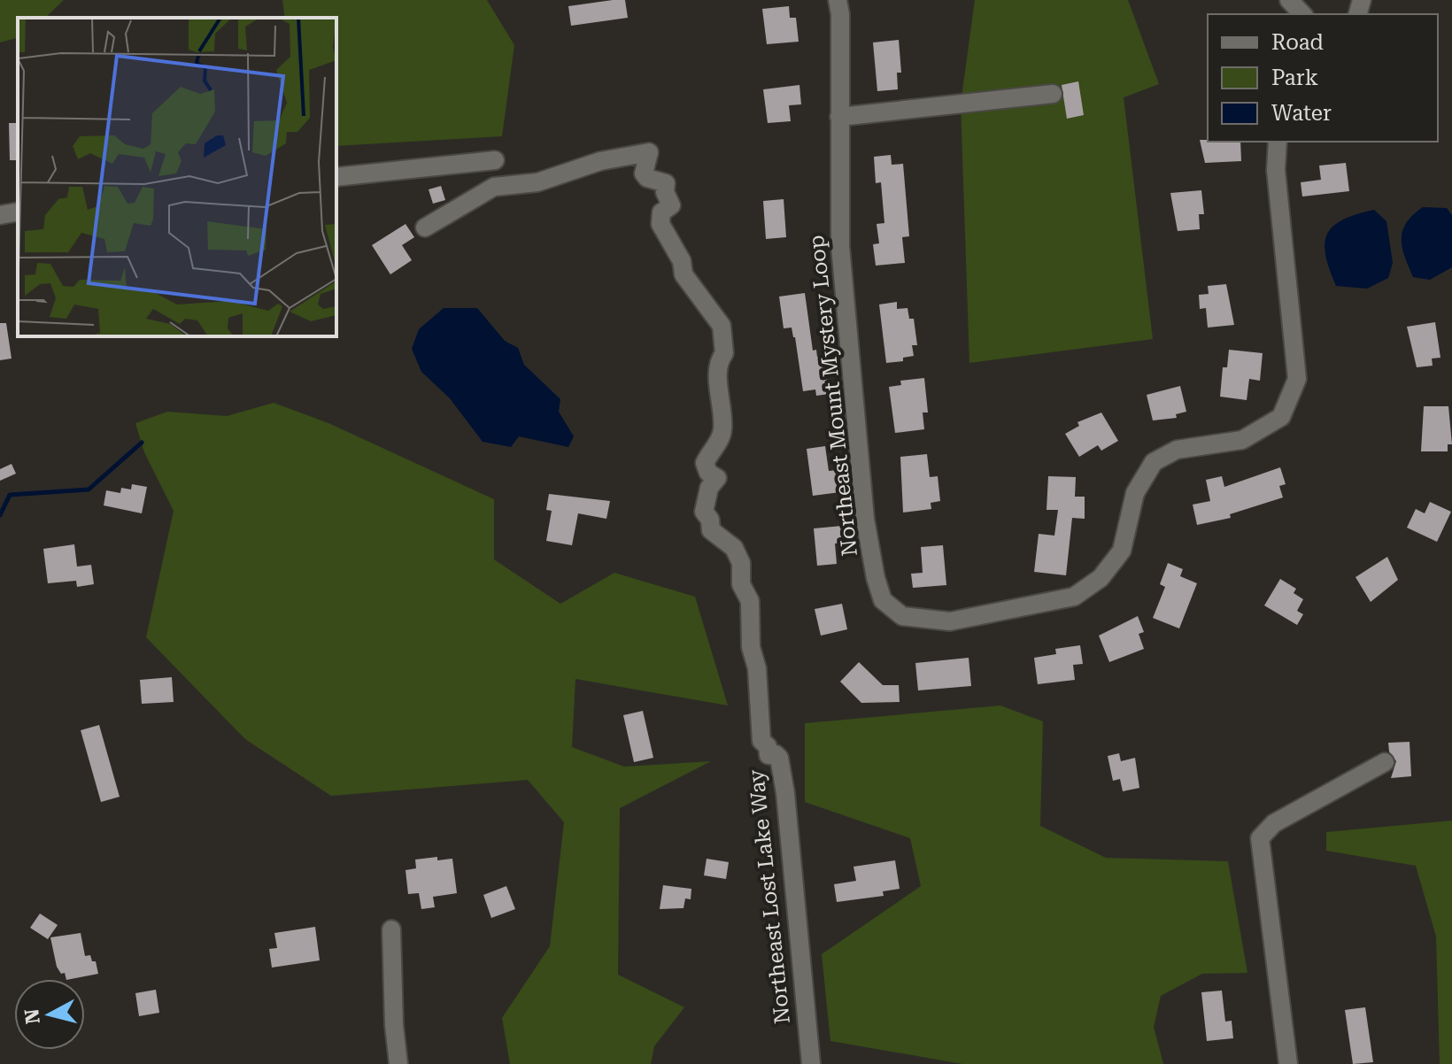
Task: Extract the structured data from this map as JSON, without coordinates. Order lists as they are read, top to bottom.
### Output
{
  "streets": {
    "street": ["Northeast Mount Mystery Loop", "Northeast Lost Lake Way"]
  },
  "legend": ["Road", "Park", "Water"],
  "north": "left"
}
